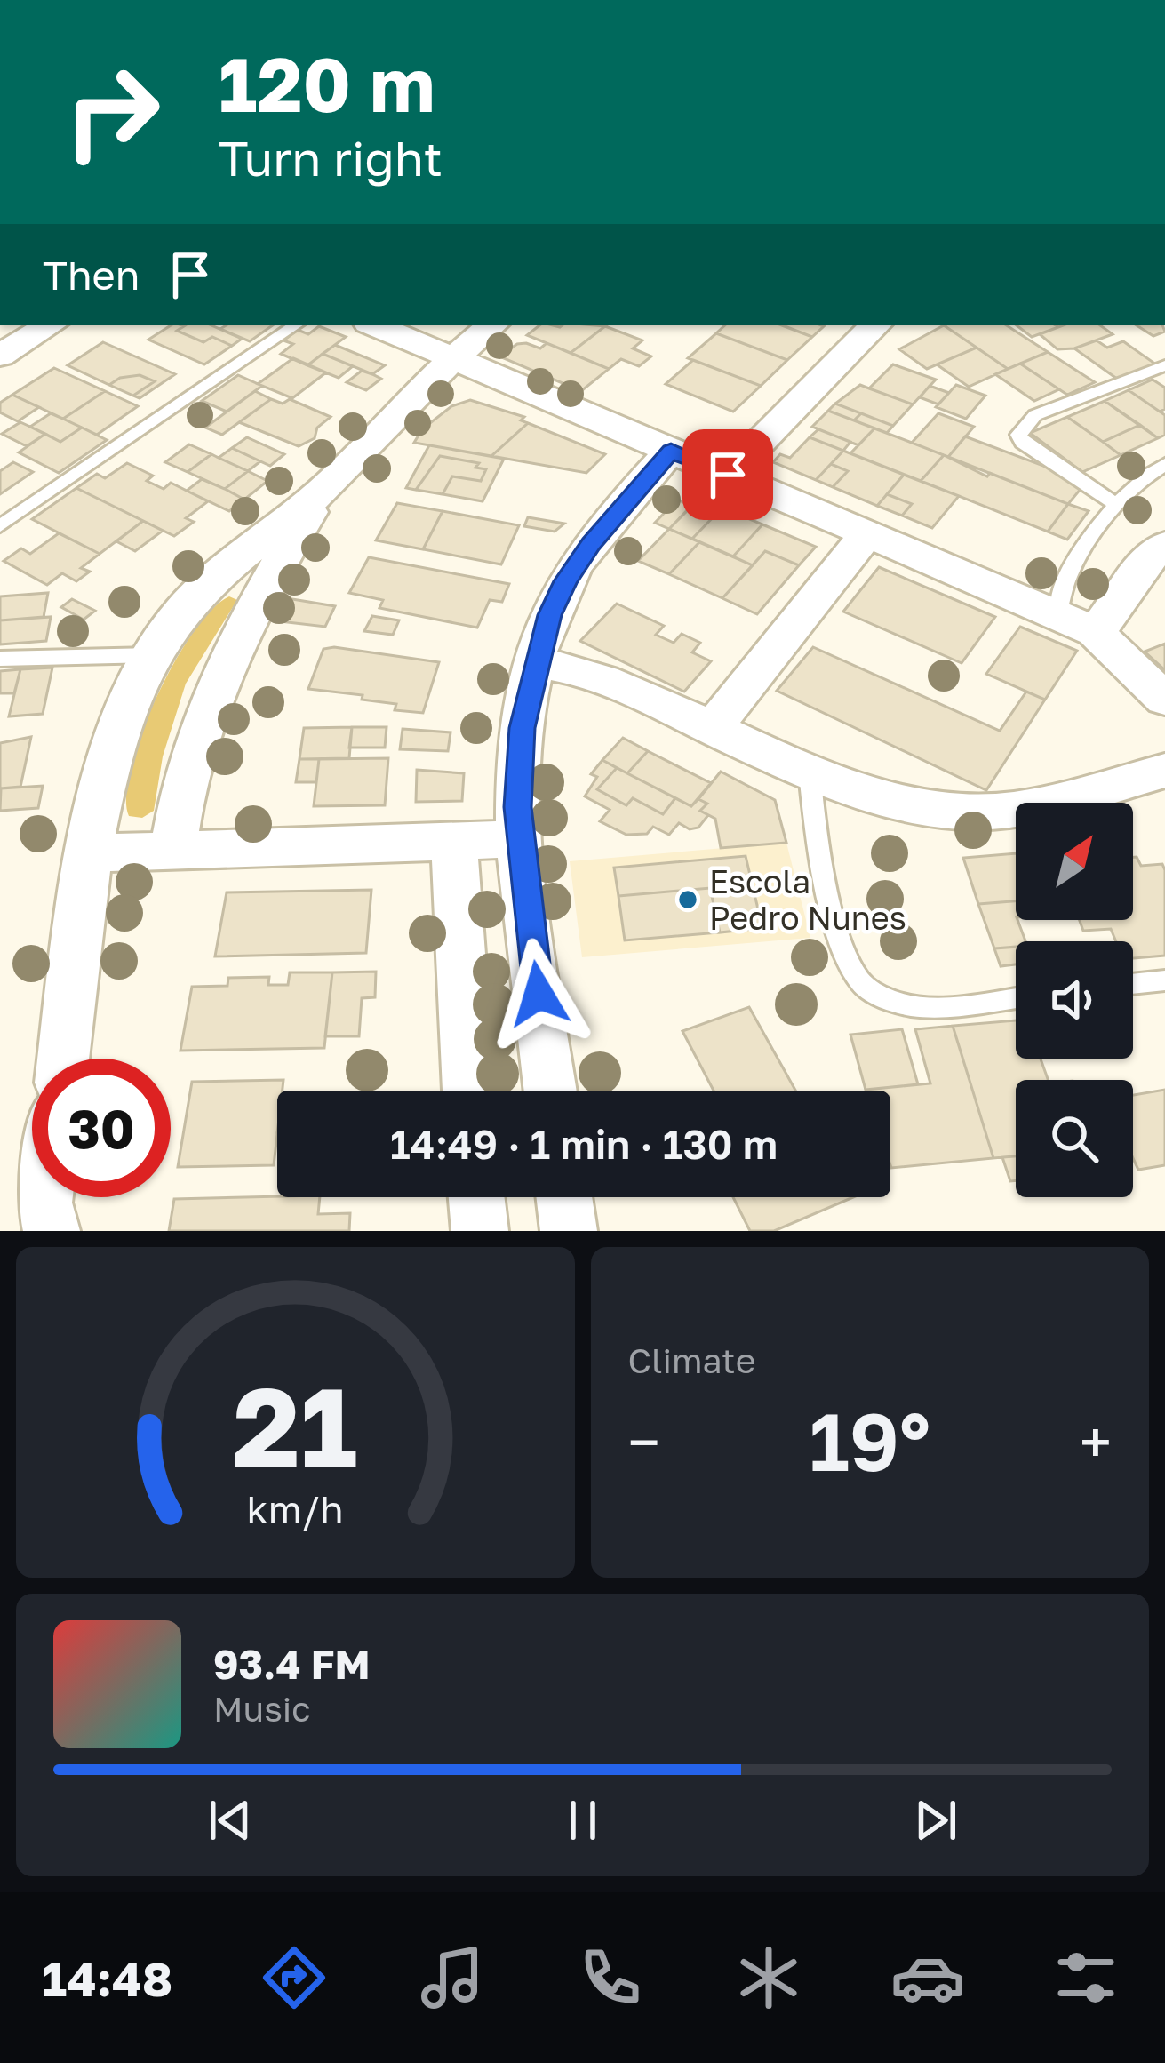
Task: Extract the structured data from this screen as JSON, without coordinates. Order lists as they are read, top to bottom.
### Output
{
  "places": ["Escola Pedro Nunes"],
  "north": "top right",
  "page": {
    "turn": ["120 m", "Turn right"],
    "then": "Then",
    "limit": "30",
    "trip": "14:49 · 1 min · 130 m",
    "tile": "Climate",
    "heat": ["−", "19°", "+"],
    "song": ["93.4 FM", "Music"],
    "tabs": "14:48",
    "gauge": ["21", "km/h"]
  }
}
